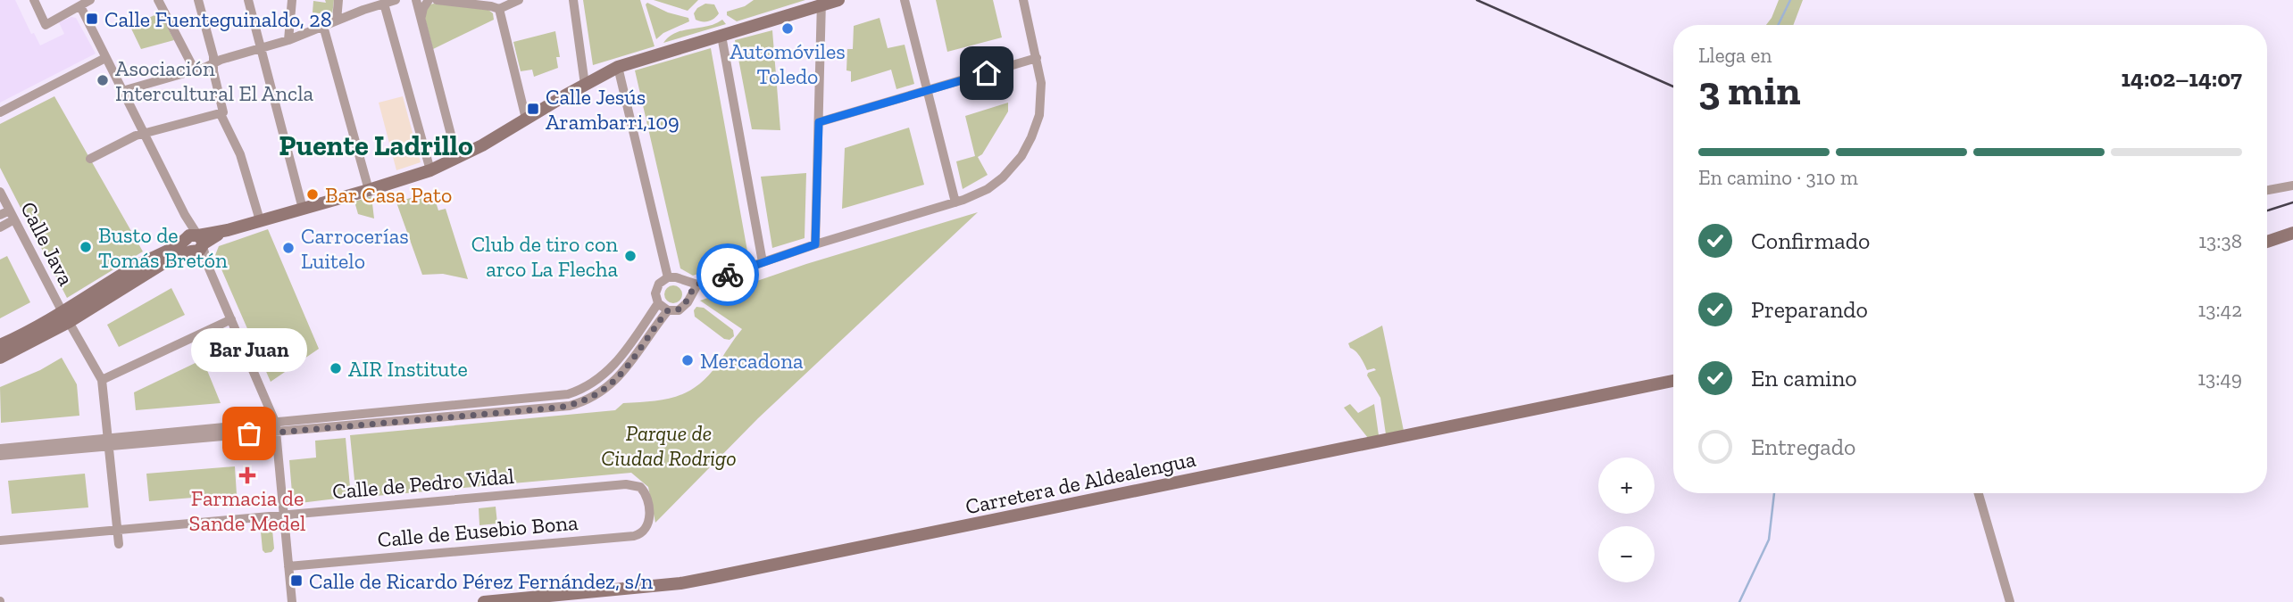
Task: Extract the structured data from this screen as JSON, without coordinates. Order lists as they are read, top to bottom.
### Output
{
  "streets": {
    "street": [
      "Calle Java",
      "Carretera de Aldealengua",
      "Calle de Pedro Vidal",
      "Calle de Eusebio Bona"
    ]
  },
  "crossings": [
    ["Calle de Pedro Vidal", "Calle de Eusebio Bona"]
  ],
  "districts": ["Puente Ladrillo"],
  "parks": ["Parque de Ciudad Rodrigo"],
  "places": {
    "transit": ["Calle Fuenteguinaldo, 28", "Calle Jesús Arambarri,109", "Calle de Ricardo Pérez Fernández, s/n"],
    "other": [
      "Automóviles Toledo",
      "Asociación Intercultural El Ancla",
      "Bar Casa Pato",
      "Busto de Tomás Bretón",
      "Carrocerías Luitelo",
      "Club de tiro con arco La Flecha",
      "Mercadona",
      "AIR Institute",
      "Bar Juan"
    ],
    "health": ["Farmacia de Sande Medel"]
  },
  "page": {
    "heading": ["3 min", "Llega en", "14:02–14:07"],
    "bar": "En camino · 310 m",
    "list": [
      ["Confirmado", "13:38"],
      ["Preparando", "13:42"],
      ["En camino", "13:49"],
      "Entregado"
    ],
    "bubble": "Bar Juan",
    "map_buttons": ["+", "−"]
  }
}
